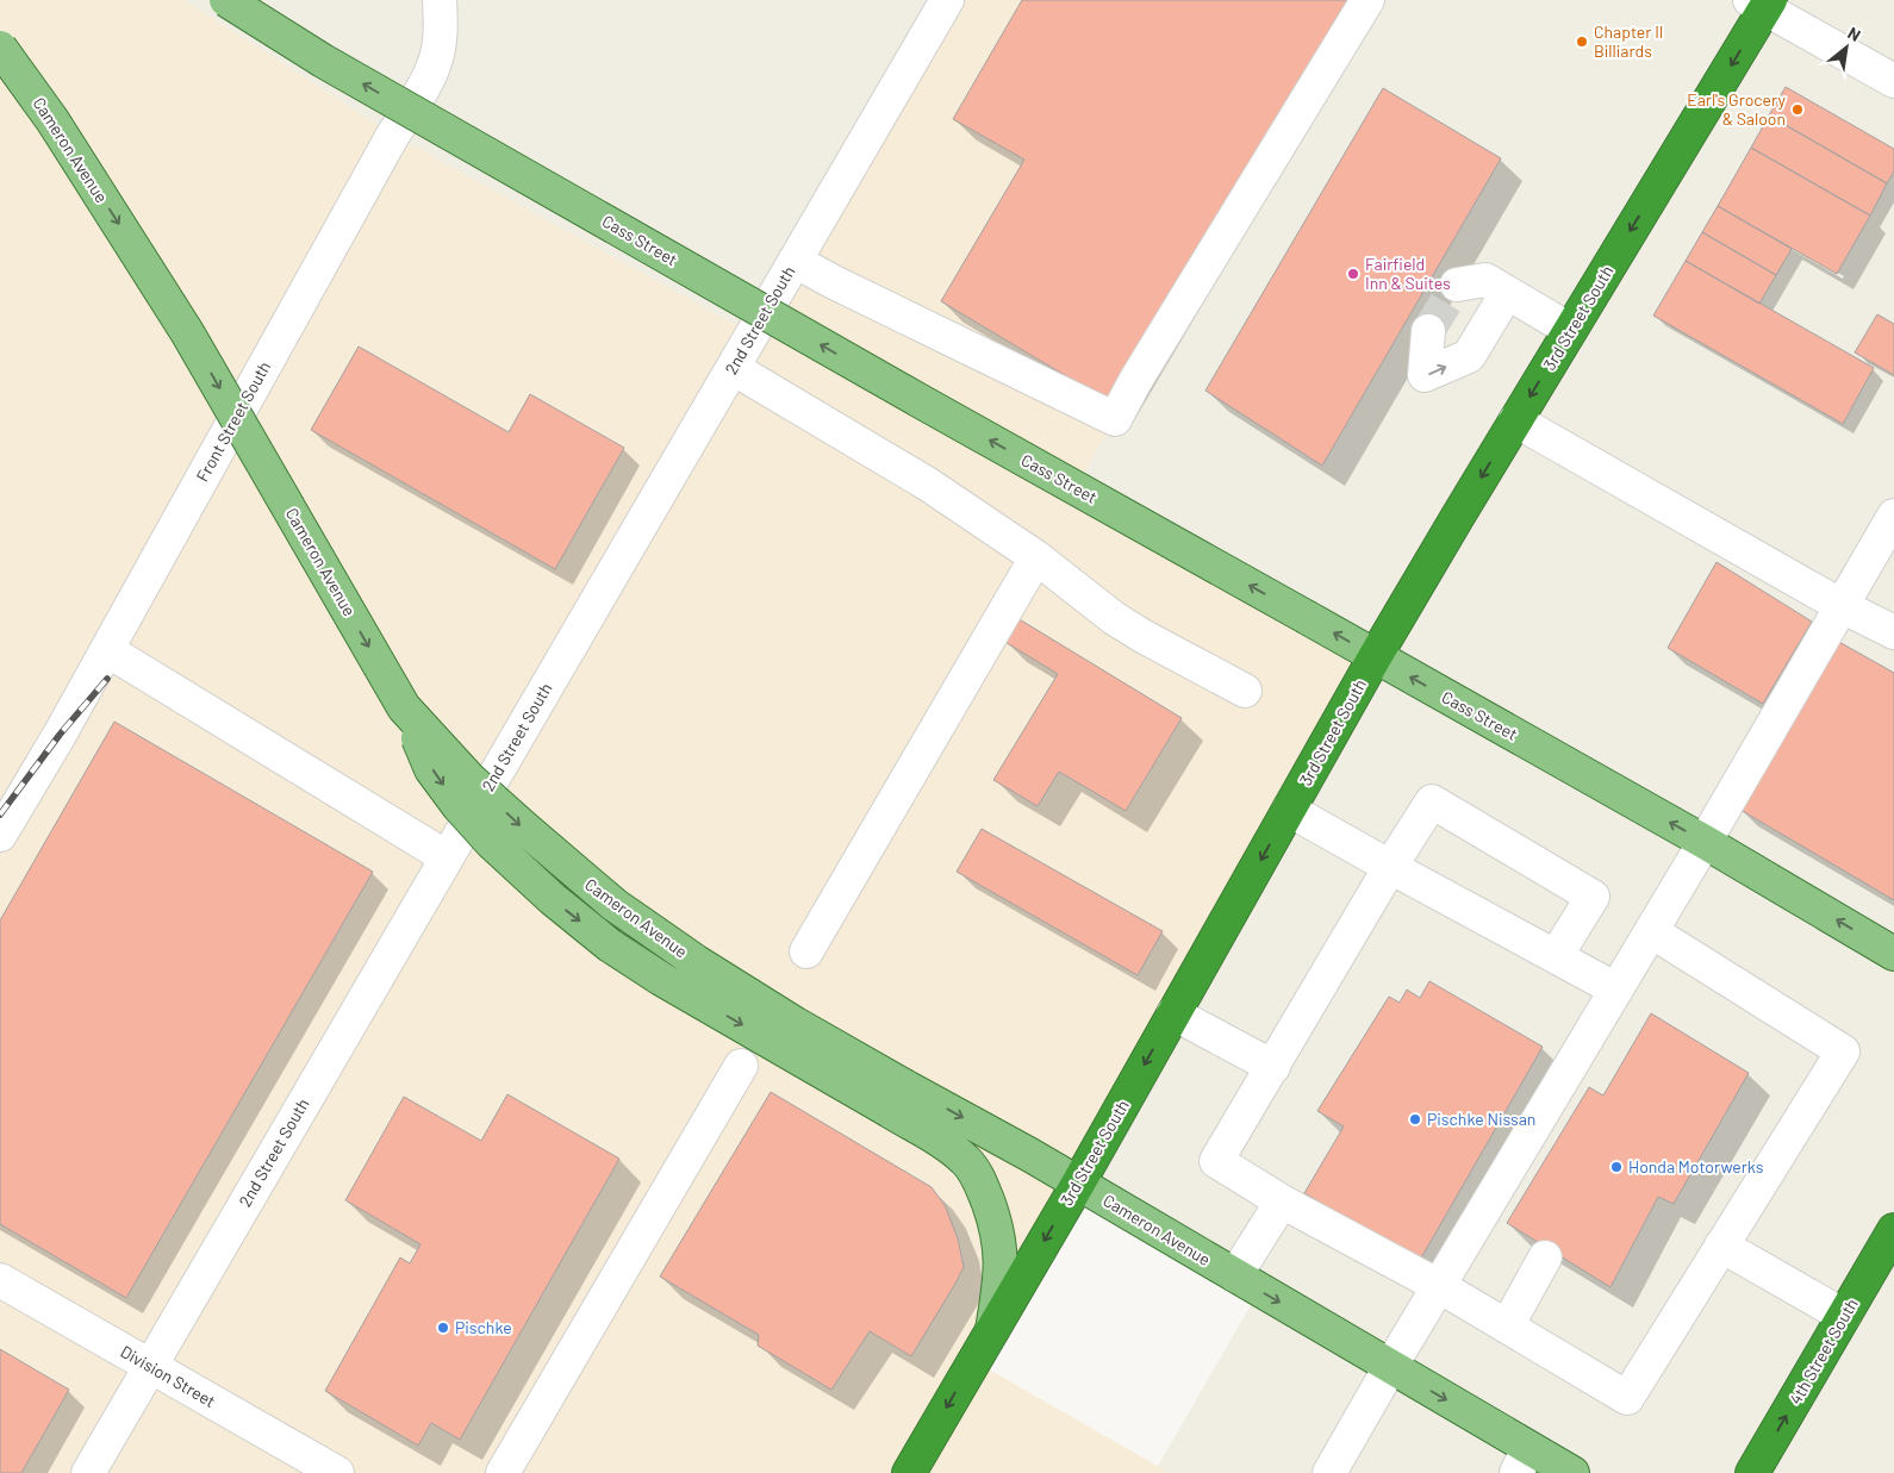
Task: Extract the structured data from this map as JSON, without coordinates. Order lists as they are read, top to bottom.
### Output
{
  "streets": {
    "highway": ["3rd Street South", "4th Street South"],
    "main road": ["Cameron Avenue", "Cass Street"],
    "street": ["2nd Street South", "Front Street South", "Division Street"]
  },
  "crossings": [
    ["Cameron Avenue", "3rd Street South"],
    ["Cass Street", "3rd Street South"],
    ["Cass Street", "2nd Street South"],
    ["Cass Street", "Front Street South"],
    ["2nd Street South", "Division Street"]
  ],
  "one_way": [
    "Cameron Avenue",
    "Cass Street",
    "3rd Street South",
    "4th Street South"
  ],
  "places": [
    "Chapter II Billiards",
    "Earl's Grocery & Saloon",
    "Fairfield Inn & Suites",
    "Pischke Nissan",
    "Honda Motorwerks",
    "Pischke"
  ],
  "north": "top right"
}
